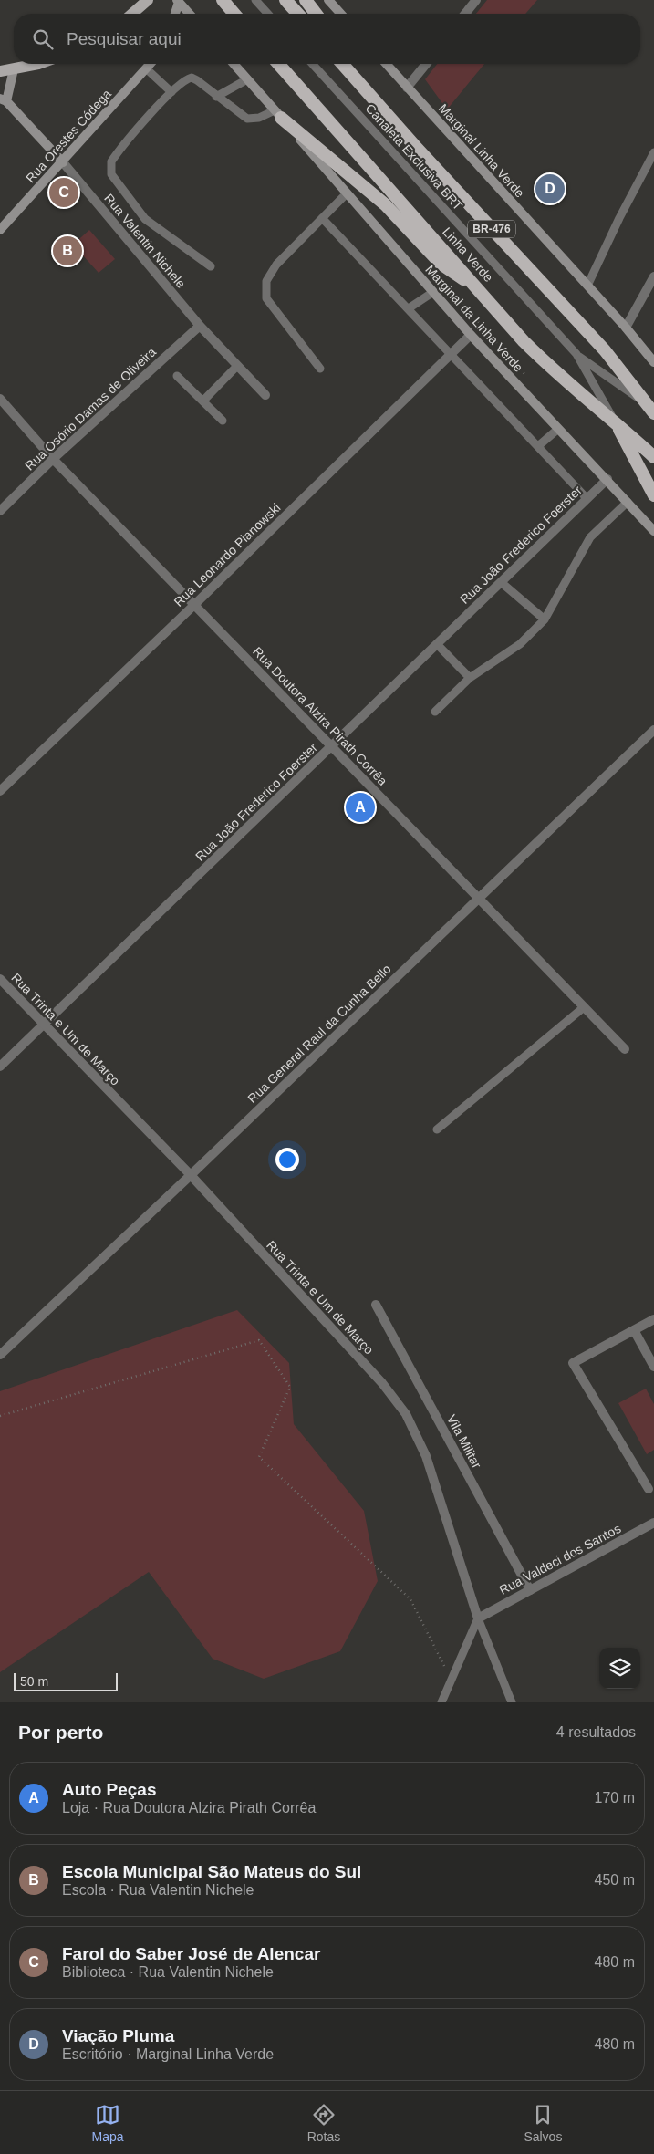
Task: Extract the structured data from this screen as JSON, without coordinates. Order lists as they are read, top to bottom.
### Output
{
  "streets": {
    "highway": ["BR-476", "Linha Verde"],
    "main road": [
      "Rua Orestes Códega",
      "Marginal Linha Verde",
      "Rua Valentin Nichele",
      "Marginal da Linha Verde"
    ],
    "street": [
      "Rua Osório Damas de Oliveira",
      "Rua João Frederico Foerster",
      "Rua Leonardo Pianowski",
      "Rua Doutora Alzira Pirath Corrêa",
      "Rua Trinta e Um de Março",
      "Rua General Raul da Cunha Bello",
      "Vila Militar",
      "Rua Valdeci dos Santos"
    ],
    "lane": ["Canaleta Exclusiva BRT"]
  },
  "crossings": [
    ["Rua Orestes Códega", "Rua Valentin Nichele"],
    ["Canaleta Exclusiva BRT", "BR-476"],
    ["Canaleta Exclusiva BRT", "Linha Verde"],
    ["Rua Valentin Nichele", "Rua Osório Damas de Oliveira"],
    ["Marginal da Linha Verde", "Rua João Frederico Foerster"],
    ["Marginal da Linha Verde", "Rua Leonardo Pianowski"],
    ["Rua Osório Damas de Oliveira", "Rua Doutora Alzira Pirath Corrêa"],
    ["Rua João Frederico Foerster", "Rua Doutora Alzira Pirath Corrêa"],
    ["Rua João Frederico Foerster", "Rua Trinta e Um de Março"],
    ["Rua Leonardo Pianowski", "Rua Doutora Alzira Pirath Corrêa"],
    ["Rua Doutora Alzira Pirath Corrêa", "Rua General Raul da Cunha Bello"],
    ["Rua Trinta e Um de Março", "Rua General Raul da Cunha Bello"],
    ["Rua Trinta e Um de Março", "Rua Valdeci dos Santos"],
    ["Vila Militar", "Rua Valdeci dos Santos"]
  ],
  "scale_bar": "50 m",
  "page": {
    "search": "Pesquisar aqui",
    "pins": [
      "D",
      "C",
      "B",
      "A"
    ],
    "scale": "50 m",
    "heading": ["Por perto", "4 resultados"],
    "list": [
      {
        "mark": "A",
        "name": "Auto Peças",
        "note": "Loja · Rua Doutora Alzira Pirath Corrêa",
        "value": "170 m"
      },
      {
        "mark": "B",
        "name": "Escola Municipal São Mateus do Sul",
        "note": "Escola · Rua Valentin Nichele",
        "value": "450 m"
      },
      {
        "mark": "C",
        "name": "Farol do Saber José de Alencar",
        "note": "Biblioteca · Rua Valentin Nichele",
        "value": "480 m"
      },
      {
        "mark": "D",
        "name": "Viação Pluma",
        "note": "Escritório · Marginal Linha Verde",
        "value": "480 m"
      }
    ],
    "nav": ["Mapa", "Rotas", "Salvos"]
  }
}
